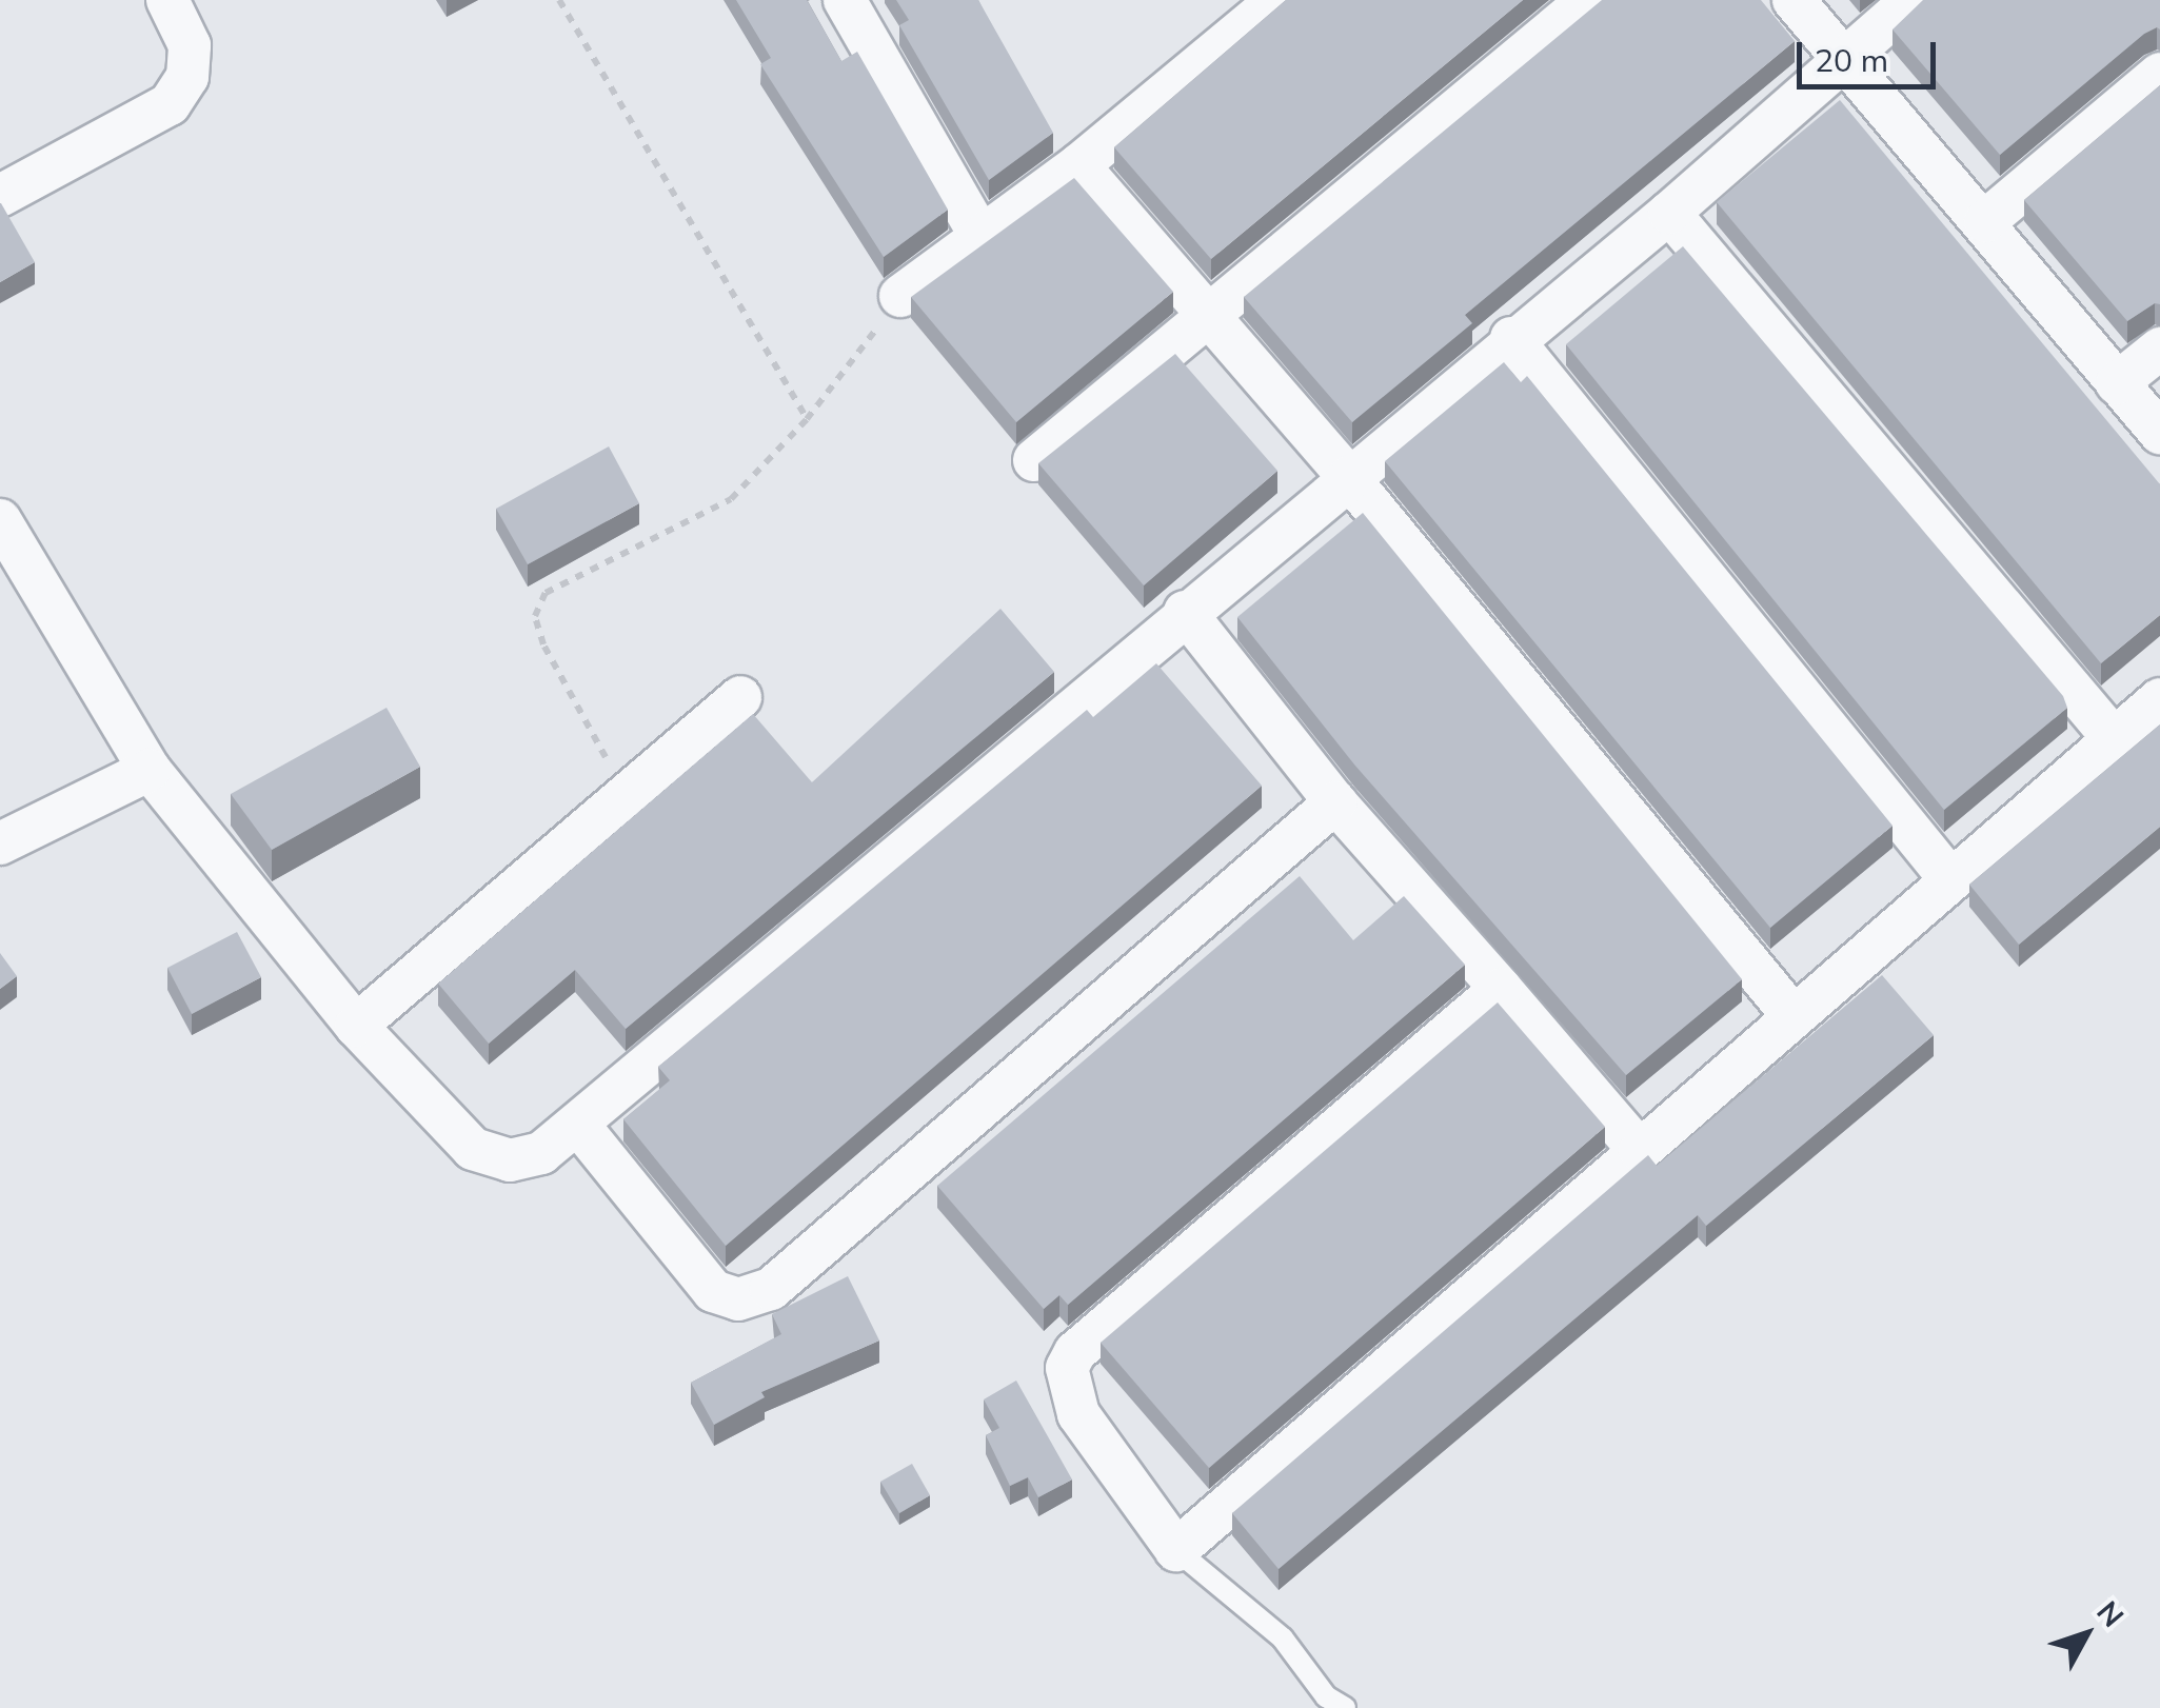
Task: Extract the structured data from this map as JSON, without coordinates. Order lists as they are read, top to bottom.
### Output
{
  "scale_bar": "20 m",
  "north": "top right"
}
